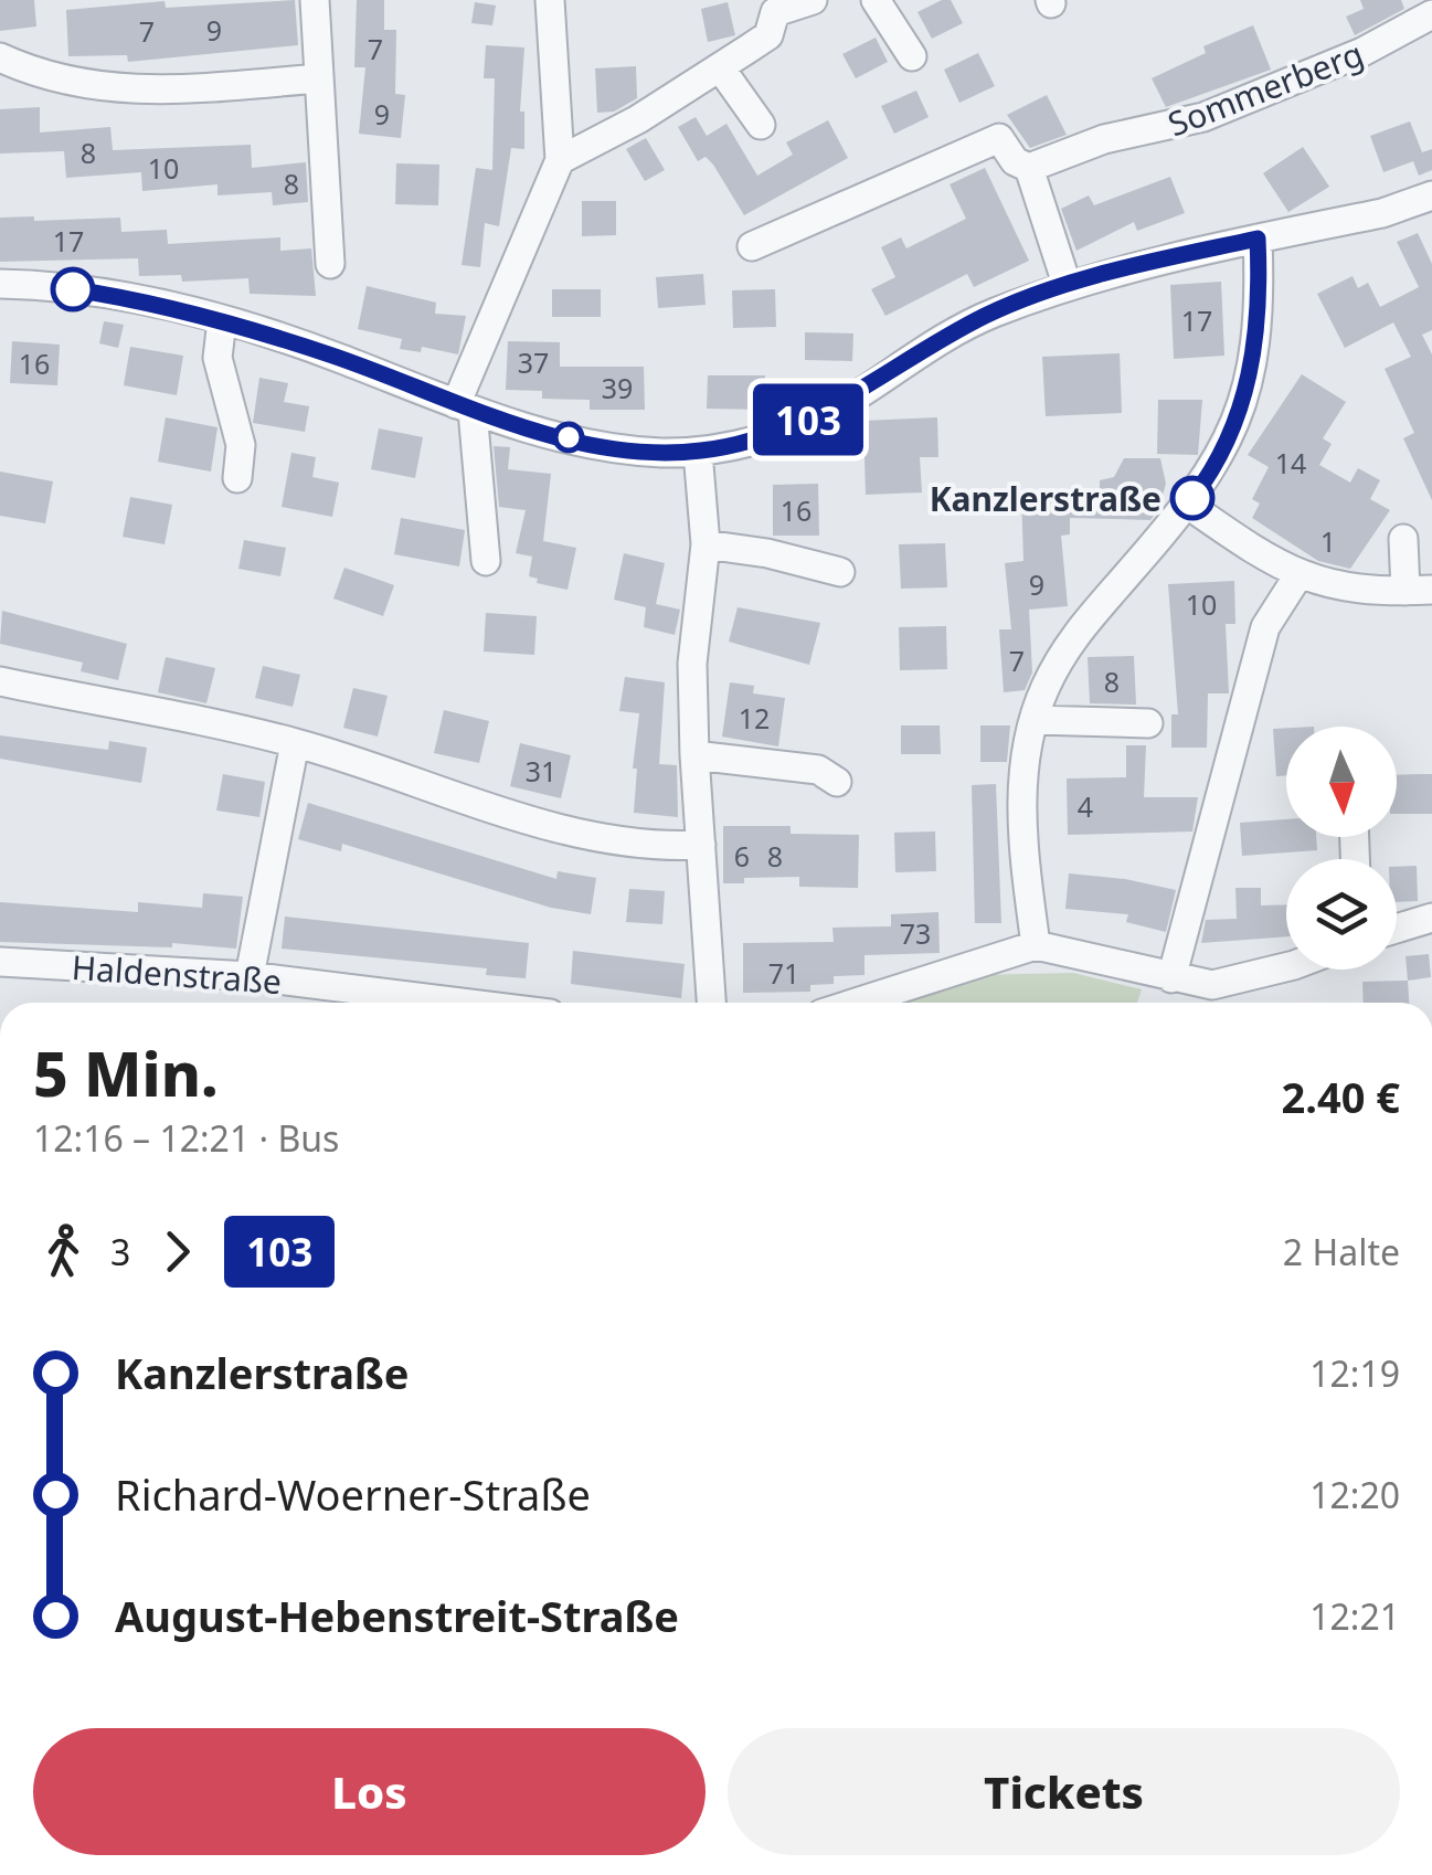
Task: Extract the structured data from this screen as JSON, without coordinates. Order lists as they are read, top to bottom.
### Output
{
  "streets": {
    "street": ["Sommerberg", "Haldenstraße"]
  },
  "places": ["Kanzlerstraße"],
  "lines": ["bus line 103"],
  "house_numbers": [
    "9",
    "7",
    "7",
    "9",
    "8",
    "10",
    "8",
    "17",
    "17",
    "37",
    "16",
    "39",
    "14",
    "16",
    "1",
    "9",
    "10",
    "7",
    "8",
    "12",
    "31",
    "4",
    "6",
    "8",
    "73",
    "71"
  ],
  "north": "bottom",
  "page": {
    "on_map": "103",
    "heading": ["5 Min.", "12:16 – 12:21 · Bus", "2.40 €"],
    "legs": ["3", "103", "2 Halte"],
    "list": [
      {
        "name": "Kanzlerstraße",
        "value": "12:19"
      },
      {
        "name": "Richard-Woerner-Straße",
        "value": "12:20"
      },
      {
        "name": "August-Hebenstreit-Straße",
        "value": "12:21"
      }
    ],
    "buttons": ["Los", "Tickets"]
  }
}
